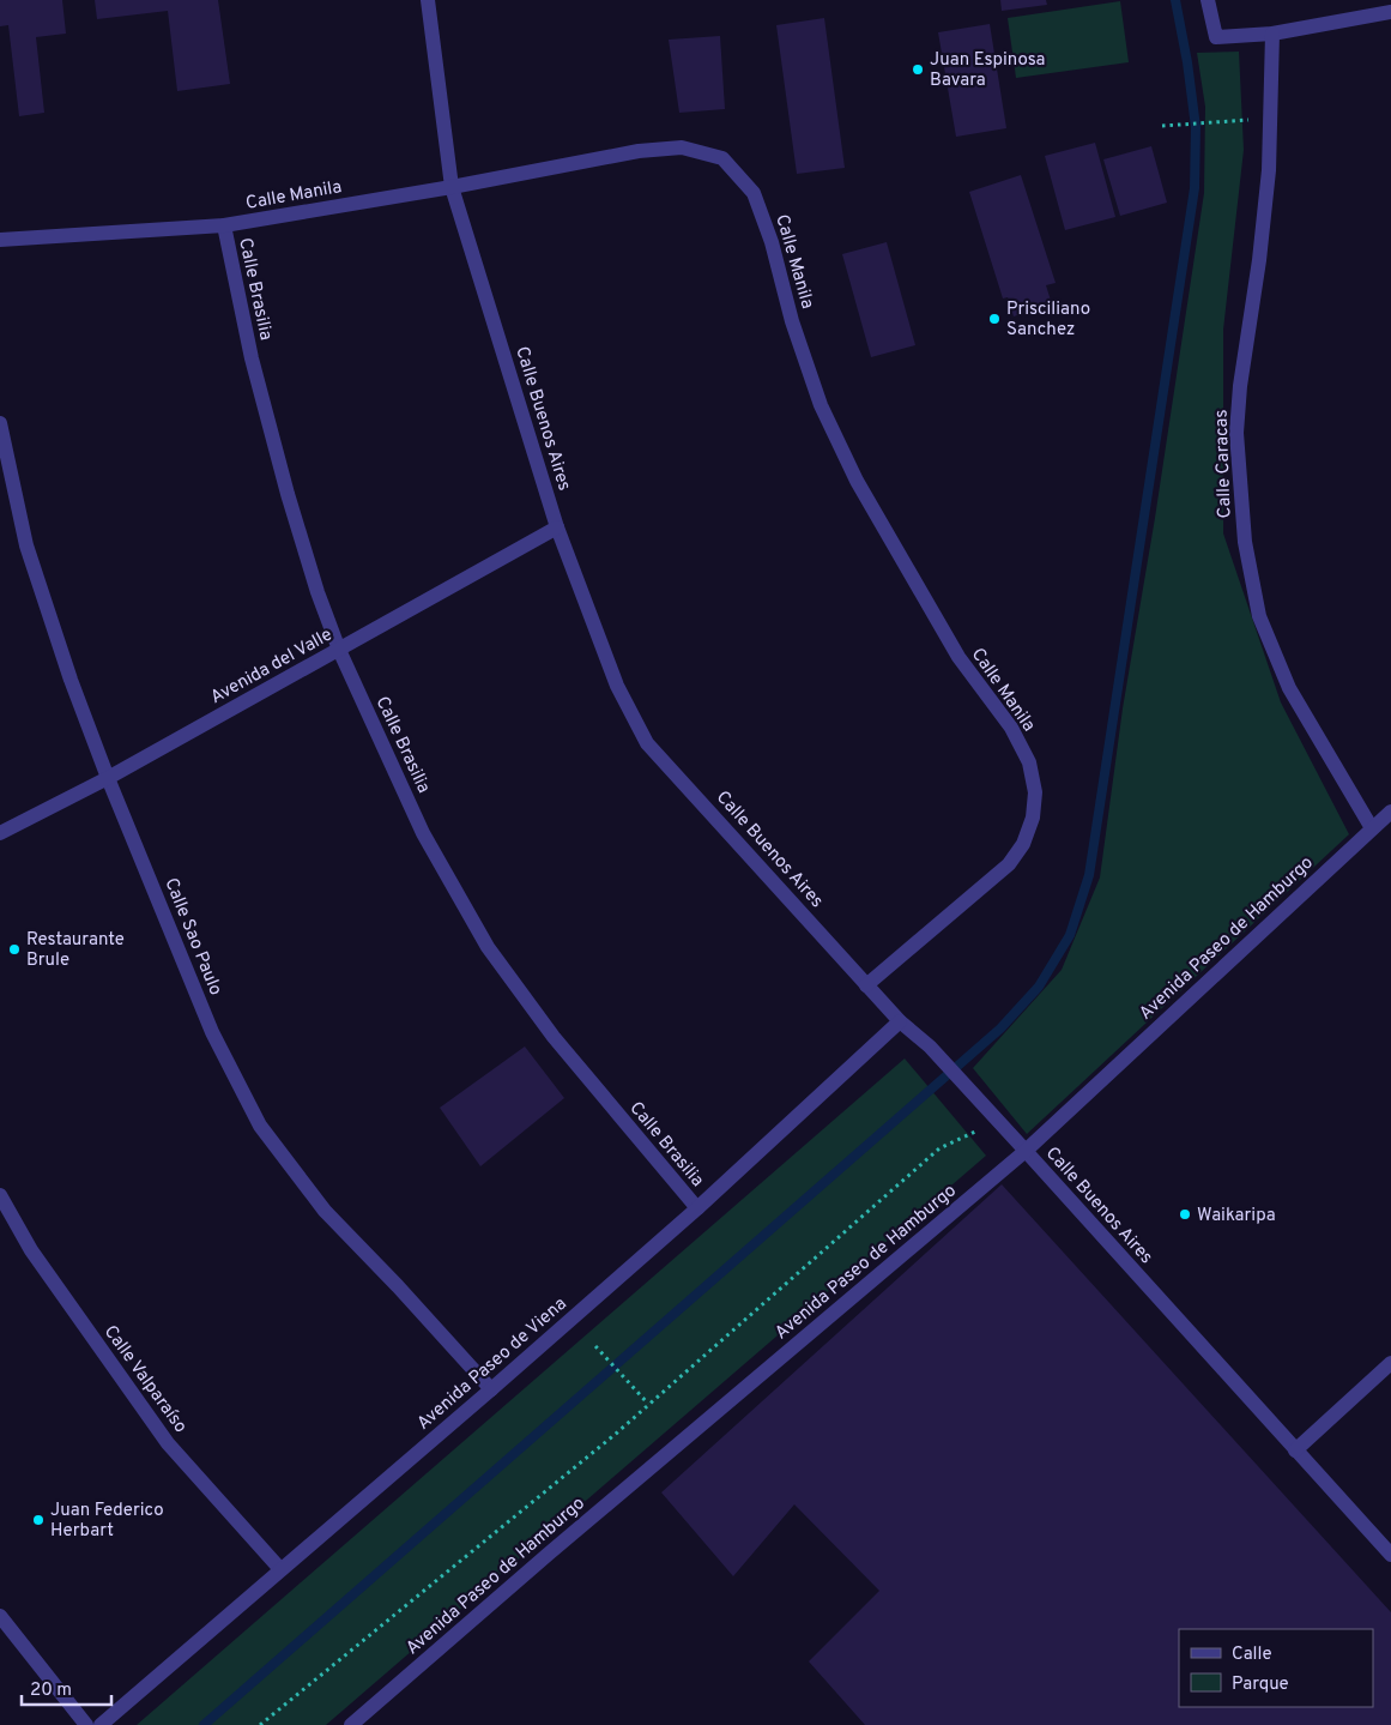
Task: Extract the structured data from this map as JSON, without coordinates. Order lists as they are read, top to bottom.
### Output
{
  "streets": {
    "street": [
      "Calle Manila",
      "Calle Brasilia",
      "Calle Buenos Aires",
      "Calle Caracas",
      "Avenida del Valle",
      "Calle Sao Paulo",
      "Avenida Paseo de Hamburgo",
      "Avenida Paseo de Viena",
      "Calle Valparaíso"
    ]
  },
  "crossings": [
    ["Calle Manila", "Calle Brasilia"],
    ["Calle Manila", "Calle Buenos Aires"],
    ["Calle Brasilia", "Avenida del Valle"],
    ["Calle Brasilia", "Avenida Paseo de Viena"],
    ["Calle Buenos Aires", "Avenida del Valle"],
    ["Calle Buenos Aires", "Avenida Paseo de Hamburgo"],
    ["Calle Buenos Aires", "Avenida Paseo de Viena"],
    ["Calle Caracas", "Avenida Paseo de Hamburgo"],
    ["Avenida del Valle", "Calle Sao Paulo"],
    ["Calle Sao Paulo", "Avenida Paseo de Viena"],
    ["Avenida Paseo de Viena", "Calle Valparaíso"]
  ],
  "places": [
    "Juan Espinosa Bavara",
    "Prisciliano Sanchez",
    "Restaurante Brule",
    "Waikaripa",
    "Juan Federico Herbart"
  ],
  "legend": ["Calle", "Parque"],
  "scale_bar": "20 m"
}
